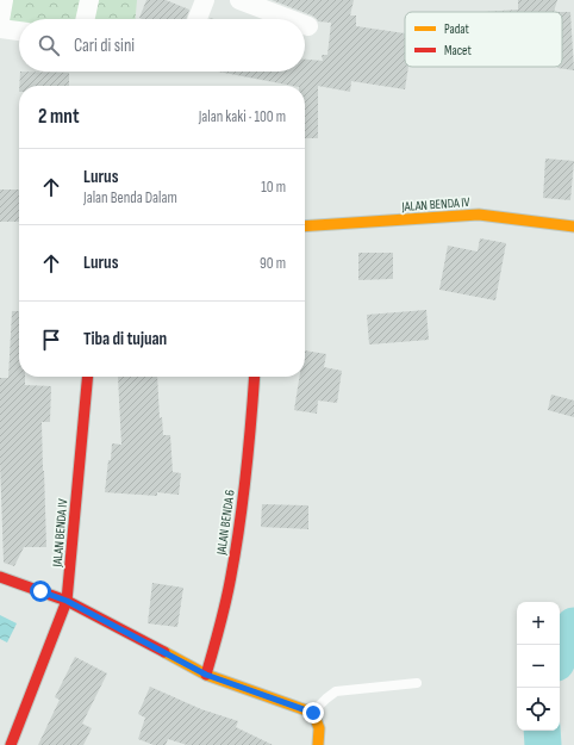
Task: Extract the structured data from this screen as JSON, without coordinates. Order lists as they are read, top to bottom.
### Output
{
  "streets": {
    "street": ["JALAN BENDA IV", "JALAN BENDA 6"]
  },
  "legend": ["Padat", "Macet"],
  "page": {
    "search": "Cari di sini",
    "heading": ["2 mnt", "Jalan kaki · 100 m"],
    "list": [
      ["Lurus", "Jalan Benda Dalam", "10 m"],
      ["Lurus", "90 m"],
      "Tiba di tujuan"
    ],
    "map_buttons": ["+", "−"]
  }
}
